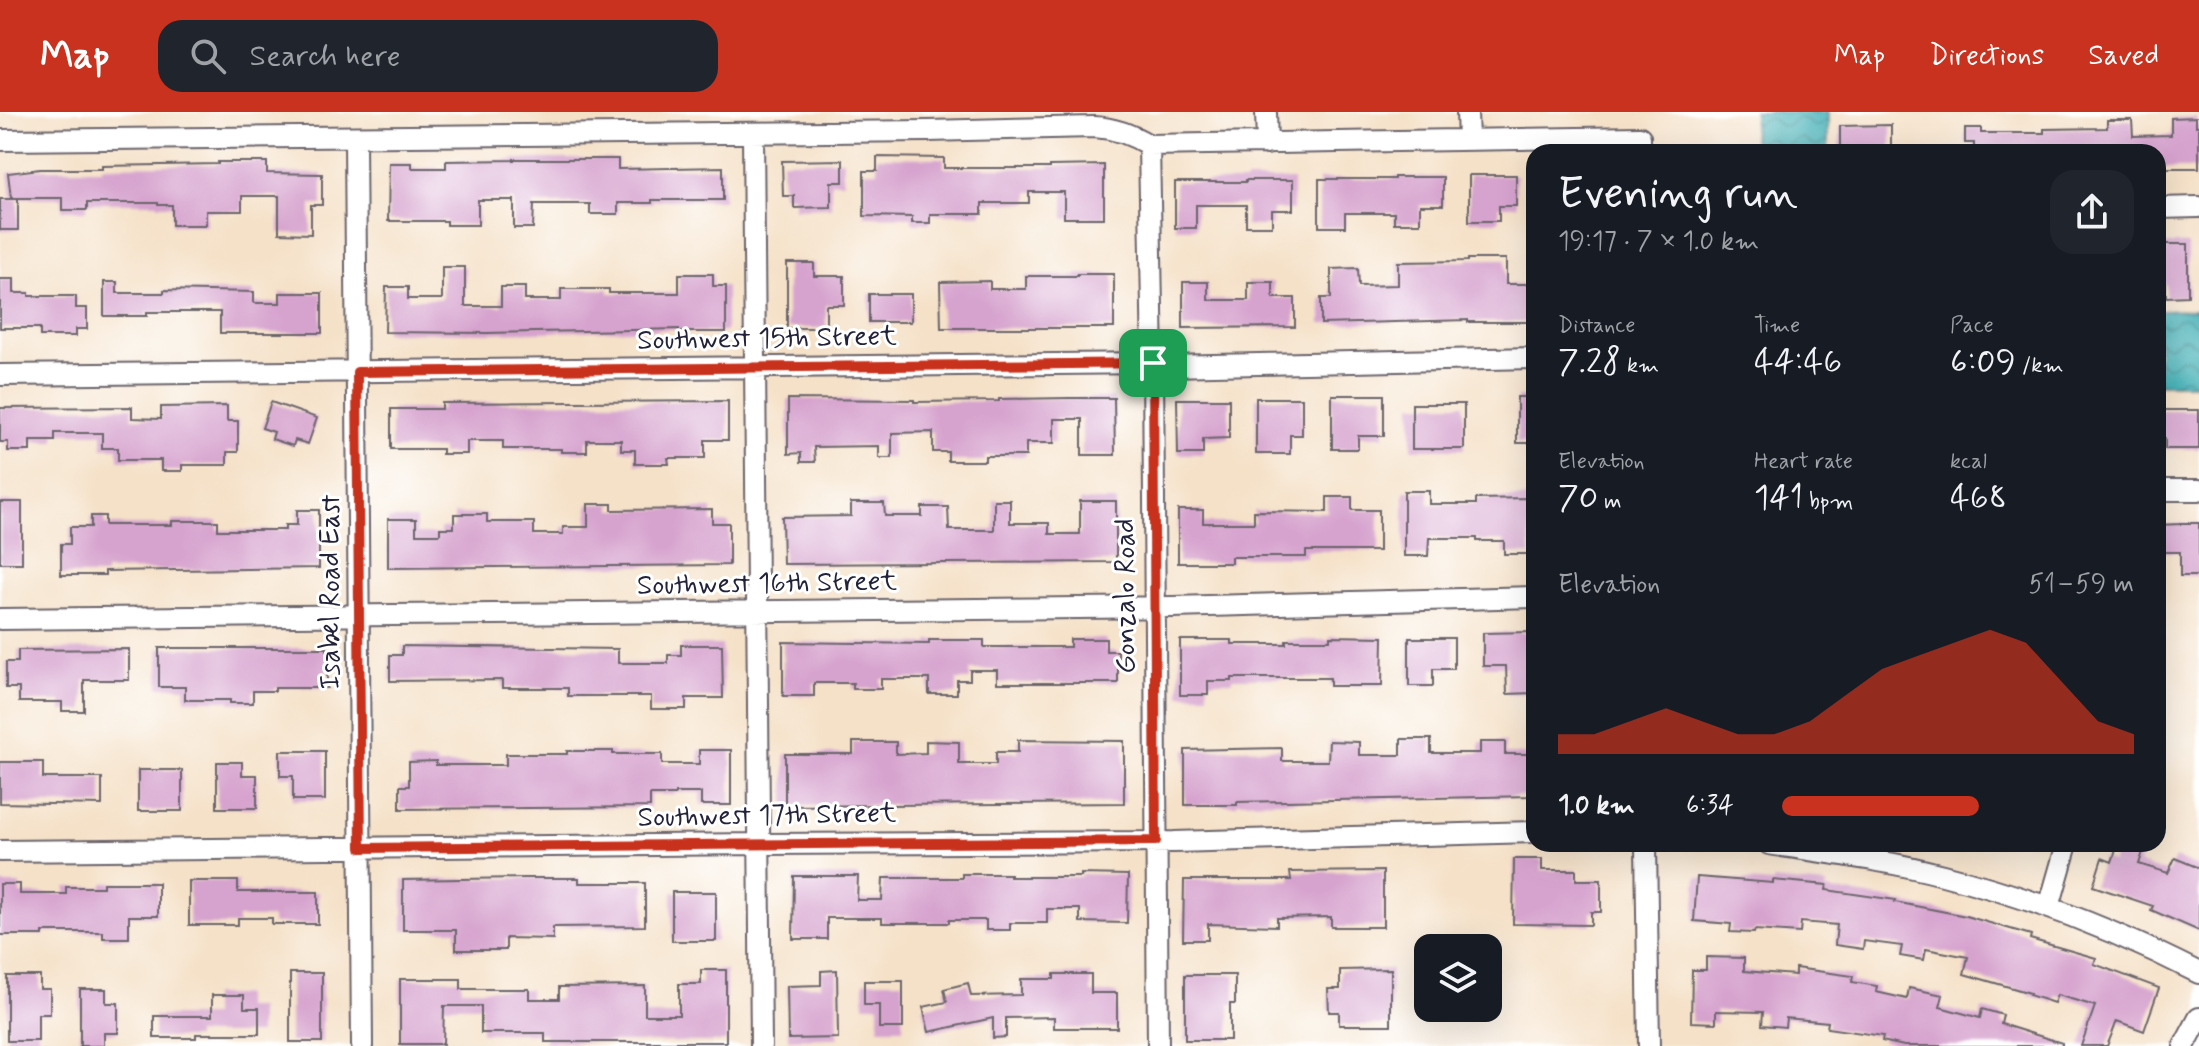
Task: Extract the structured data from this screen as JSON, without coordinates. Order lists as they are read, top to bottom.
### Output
{
  "streets": {
    "street": [
      "Southwest 15th Street",
      "Southwest 16th Street",
      "Isabel Road East",
      "Gonzalo Road",
      "Southwest 17th Street"
    ]
  },
  "crossings": [
    ["Southwest 15th Street", "Isabel Road East"],
    ["Southwest 15th Street", "Gonzalo Road"],
    ["Southwest 16th Street", "Isabel Road East"],
    ["Southwest 16th Street", "Gonzalo Road"],
    ["Isabel Road East", "Southwest 17th Street"],
    ["Gonzalo Road", "Southwest 17th Street"]
  ],
  "page": {
    "header": "Map",
    "search": "Search here",
    "nav": ["Map", "Directions", "Saved"],
    "heading": ["Evening run", "19:17 · 7 × 1.0 km"],
    "stats": [
      ["Distance", "7.28 km"],
      ["Time", "44:46"],
      ["Pace", "6:09 /km"],
      ["Elevation", "70 m"],
      ["Heart rate", "141 bpm"],
      ["kcal", "468"]
    ],
    "chart": ["Elevation", "51–59 m"],
    "list": [
      {
        "name": "1.0 km",
        "note": "6:34"
      }
    ]
  }
}
